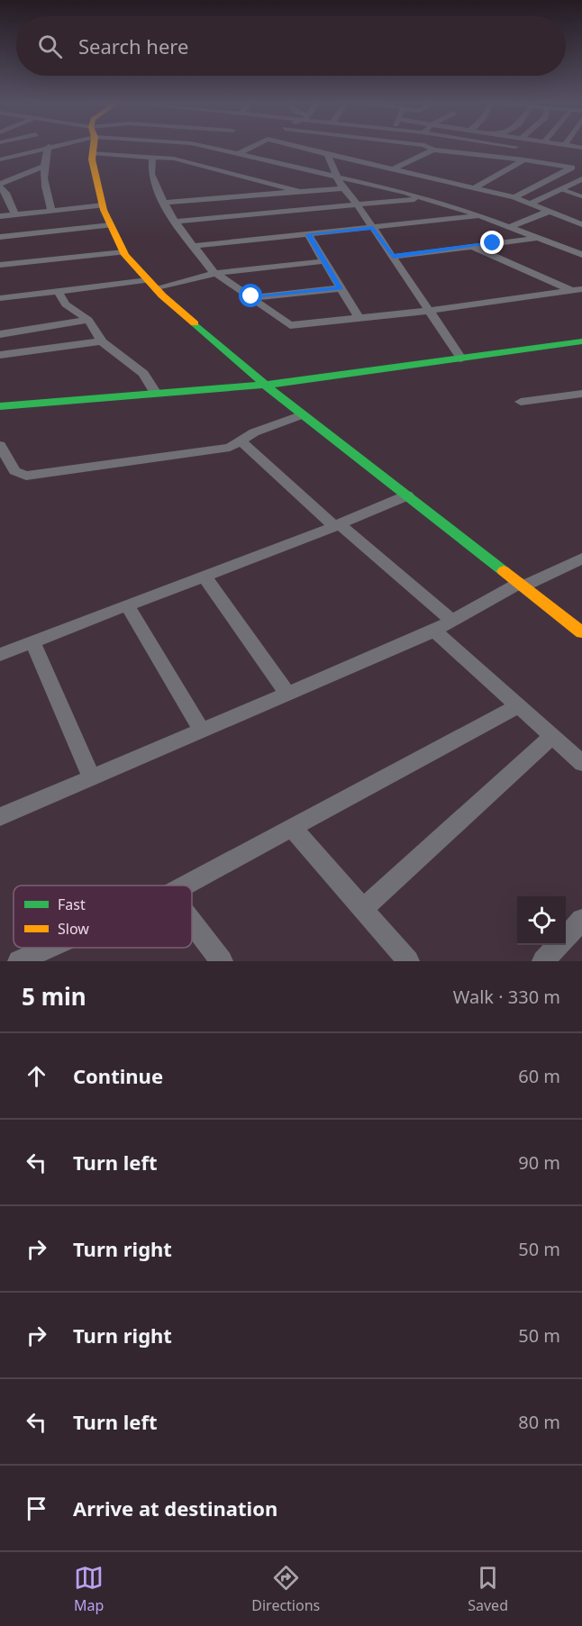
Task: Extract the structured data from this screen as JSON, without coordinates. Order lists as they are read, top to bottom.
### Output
{
  "legend": ["Fast", "Slow"],
  "page": {
    "search": "Search here",
    "heading": ["5 min", "Walk · 330 m"],
    "list": [
      ["Continue", "60 m"],
      ["Turn left", "90 m"],
      ["Turn right", "50 m"],
      ["Turn right", "50 m"],
      ["Turn left", "80 m"],
      "Arrive at destination"
    ],
    "nav": ["Map", "Directions", "Saved"]
  }
}
